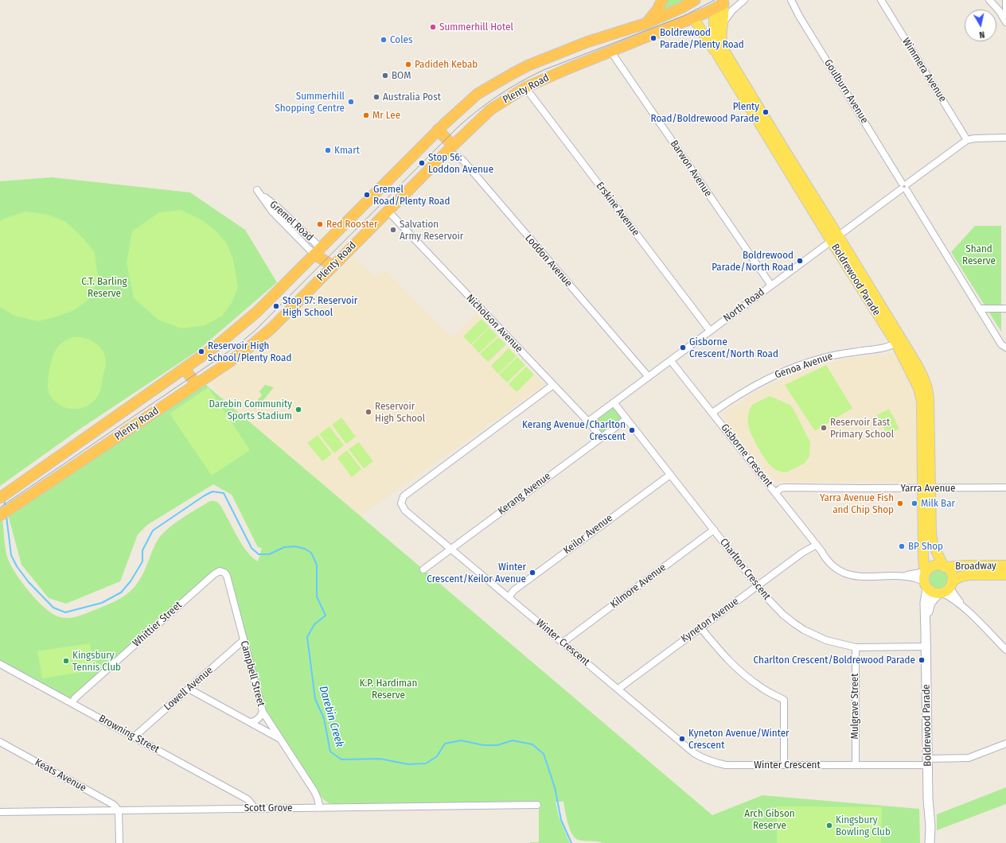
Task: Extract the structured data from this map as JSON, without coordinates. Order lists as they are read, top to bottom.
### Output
{
  "streets": {
    "highway": ["Plenty Road"],
    "main road": ["Boldrewood Parade", "Broadway"],
    "street": [
      "Wimmera Avenue",
      "Goulburn Avenue",
      "Barwon Avenue",
      "Erskine Avenue",
      "Gremel Road",
      "Loddon Avenue",
      "North Road",
      "Nicholson Avenue",
      "Genoa Avenue",
      "Gisborne Crescent",
      "Yarra Avenue",
      "Kerang Avenue",
      "Keilor Avenue",
      "Charlton Crescent",
      "Kilmore Avenue",
      "Kyneton Avenue",
      "Whittier Street",
      "Winter Crescent",
      "Campbell Street",
      "Lowell Avenue",
      "Mulgrave Street",
      "Browning Street",
      "Keats Avenue",
      "Scott Grove"
    ]
  },
  "crossings": [
    ["Wimmera Avenue", "North Road"],
    ["Plenty Road", "Barwon Avenue"],
    ["Plenty Road", "Erskine Avenue"],
    ["Plenty Road", "Gremel Road"],
    ["Plenty Road", "Loddon Avenue"],
    ["Plenty Road", "Boldrewood Parade"],
    ["Plenty Road", "Nicholson Avenue"],
    ["Goulburn Avenue", "North Road"],
    ["Barwon Avenue", "North Road"],
    ["Erskine Avenue", "North Road"],
    ["Loddon Avenue", "North Road"],
    ["Boldrewood Parade", "North Road"],
    ["Boldrewood Parade", "Genoa Avenue"],
    ["Boldrewood Parade", "Gisborne Crescent"],
    ["Boldrewood Parade", "Yarra Avenue"],
    ["Boldrewood Parade", "Broadway"],
    ["Boldrewood Parade", "Charlton Crescent"],
    ["Boldrewood Parade", "Winter Crescent"],
    ["North Road", "Nicholson Avenue"],
    ["North Road", "Gisborne Crescent"],
    ["North Road", "Charlton Crescent"],
    ["Nicholson Avenue", "Kerang Avenue"],
    ["Nicholson Avenue", "Winter Crescent"],
    ["Genoa Avenue", "Gisborne Crescent"],
    ["Gisborne Crescent", "Yarra Avenue"],
    ["Gisborne Crescent", "Broadway"],
    ["Gisborne Crescent", "Kyneton Avenue"],
    ["Kerang Avenue", "Charlton Crescent"],
    ["Kerang Avenue", "Winter Crescent"],
    ["Keilor Avenue", "Charlton Crescent"],
    ["Keilor Avenue", "Winter Crescent"],
    ["Charlton Crescent", "Kilmore Avenue"],
    ["Charlton Crescent", "Kyneton Avenue"],
    ["Charlton Crescent", "Mulgrave Street"],
    ["Kilmore Avenue", "Winter Crescent"],
    ["Kyneton Avenue", "Winter Crescent"],
    ["Whittier Street", "Campbell Street"],
    ["Whittier Street", "Browning Street"],
    ["Winter Crescent", "Mulgrave Street"],
    ["Campbell Street", "Lowell Avenue"],
    ["Campbell Street", "Scott Grove"],
    ["Lowell Avenue", "Browning Street"],
    ["Browning Street", "Scott Grove"],
    ["Keats Avenue", "Scott Grove"]
  ],
  "water": ["Darebin Creek"],
  "parks": [
    "Shand Reserve",
    "C.T. Barling Reserve",
    "K.P. Hardiman Reserve",
    "Arch Gibson Reserve"
  ],
  "places": [
    "Summerhill Hotel",
    "Boldrewood Parade/Plenty Road",
    "Coles",
    "Padideh Kebab",
    "BOM",
    "Australia Post",
    "Summerhill Shopping Centre",
    "Plenty Road/Boldrewood Parade",
    "Mr Lee",
    "Kmart",
    "Stop 56: Loddon Avenue",
    "Gremel Road/Plenty Road",
    "Red Rooster",
    "Salvation Army Reservoir",
    "Boldrewood Parade/North Road",
    "Stop 57: Reservoir High School",
    "Gisborne Crescent/North Road",
    "Reservoir High School/Plenty Road",
    "Darebin Community Sports Stadium",
    "Reservoir High School",
    "Reservoir East Primary School",
    "Kerang Avenue/Charlton Crescent",
    "Yarra Avenue Fish and Chip Shop",
    "Milk Bar",
    "BP Shop",
    "Winter Crescent/Keilor Avenue",
    "Charlton Crescent/Boldrewood Parade",
    "Kingsbury Tennis Club",
    "Kyneton Avenue/Winter Crescent",
    "Kingsbury Bowling Club"
  ],
  "north": "bottom"
}
